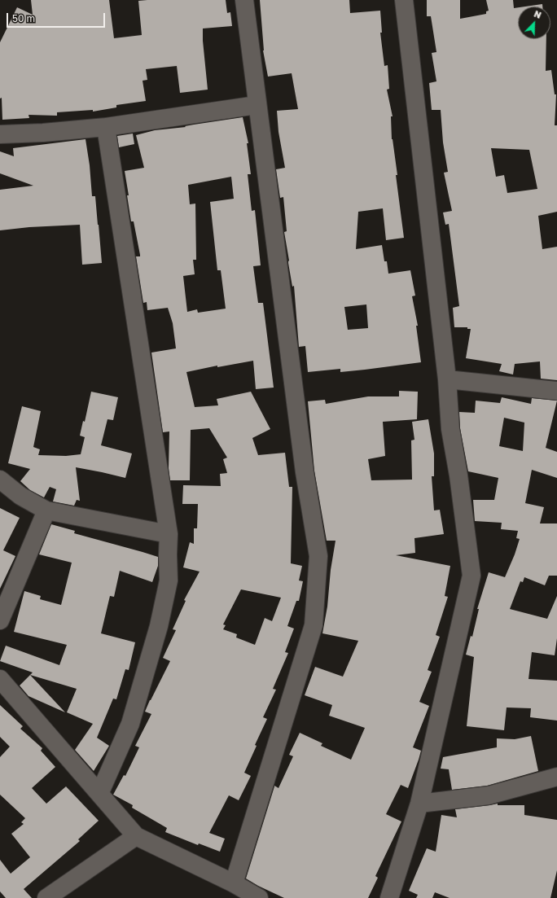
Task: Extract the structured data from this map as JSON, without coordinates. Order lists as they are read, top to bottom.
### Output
{
  "scale_bar": "50 m",
  "north": "top right"
}
